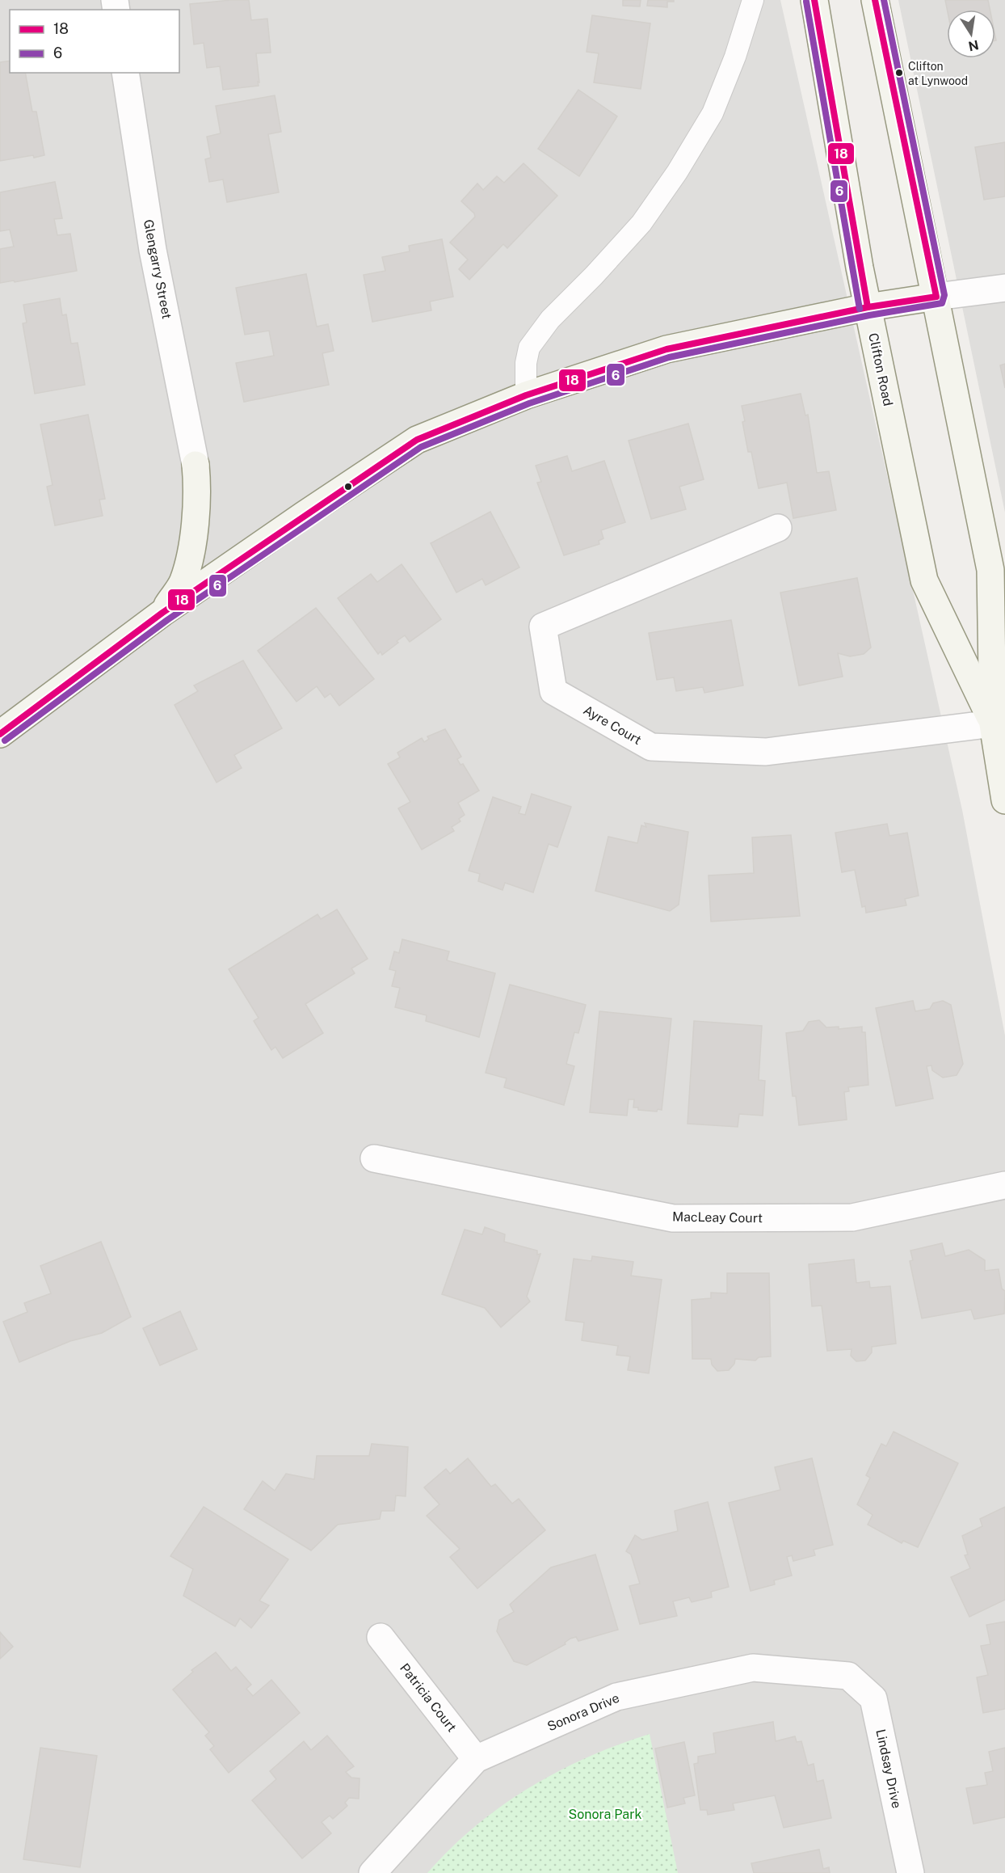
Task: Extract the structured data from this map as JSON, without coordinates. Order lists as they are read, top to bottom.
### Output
{
  "streets": {
    "main road": ["Clifton Road"],
    "street": [
      "Glengarry Street",
      "Ayre Court",
      "MacLeay Court",
      "Patricia Court",
      "Sonora Drive",
      "Lindsay Drive"
    ]
  },
  "crossings": [
    ["Clifton Road", "Ayre Court"],
    ["Patricia Court", "Sonora Drive"],
    ["Sonora Drive", "Lindsay Drive"]
  ],
  "parks": ["Sonora Park"],
  "places": ["Clifton at Lynwood"],
  "lines": ["transit line 18", "transit line 6"],
  "legend": ["18", "6"],
  "north": "bottom"
}
